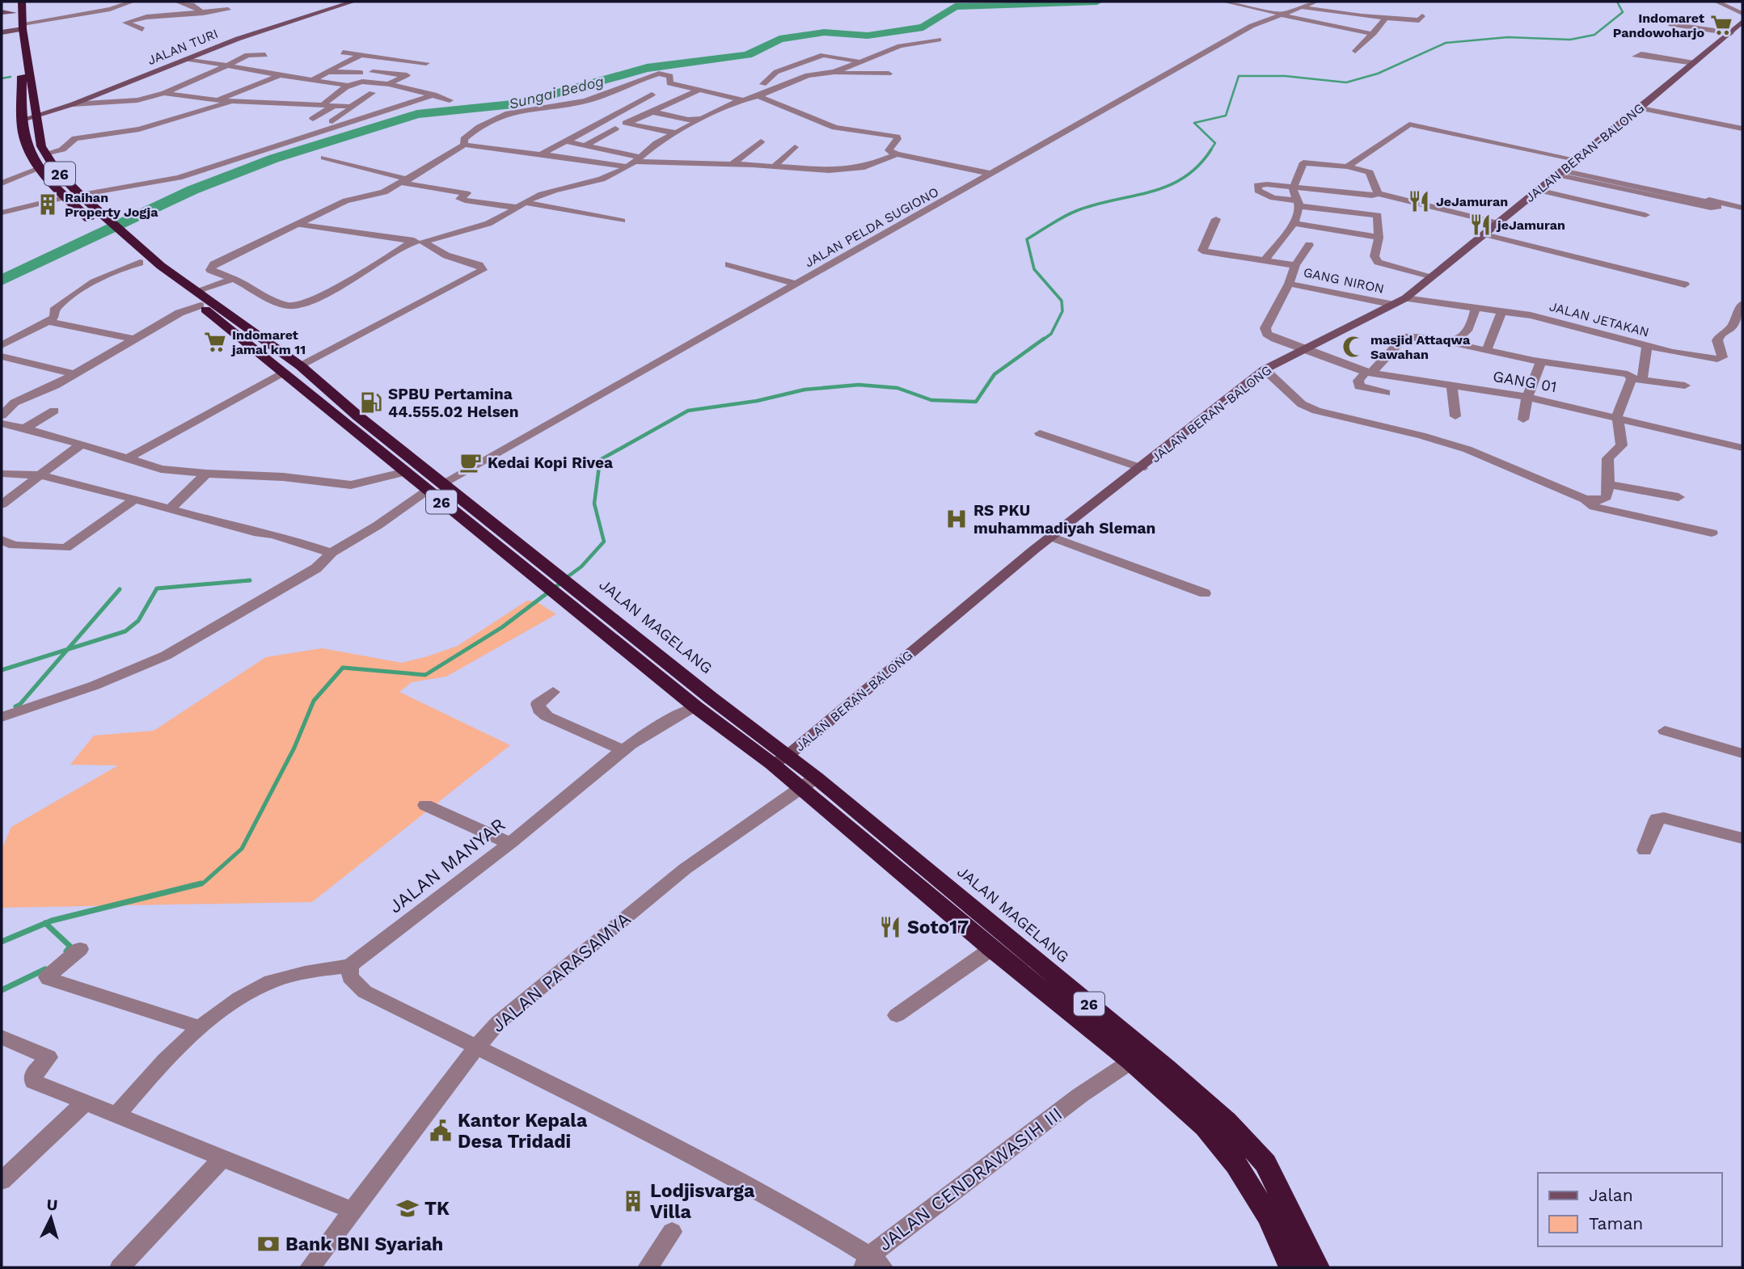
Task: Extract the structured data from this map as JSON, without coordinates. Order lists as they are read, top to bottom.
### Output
{
  "streets": {
    "highway": ["26", "JALAN MAGELANG"],
    "main road": ["JALAN TURI", "JALAN BERAN-BALONG"],
    "street": [
      "JALAN PELDA SUGIONO",
      "GANG NIRON",
      "JALAN JETAKAN",
      "GANG 01",
      "JALAN MANYAR",
      "JALAN PARASAMYA",
      "JALAN CENDRAWASIH III"
    ]
  },
  "crossings": [
    ["JALAN TURI", "JALAN MAGELANG"],
    ["JALAN BERAN-BALONG", "GANG NIRON"],
    ["JALAN BERAN-BALONG", "JALAN JETAKAN"],
    ["JALAN BERAN-BALONG", "GANG 01"],
    ["JALAN BERAN-BALONG", "JALAN MAGELANG"],
    ["JALAN PELDA SUGIONO", "JALAN MAGELANG"],
    ["GANG NIRON", "GANG 01"],
    ["JALAN MAGELANG", "JALAN MANYAR"],
    ["JALAN MAGELANG", "JALAN PARASAMYA"],
    ["JALAN MAGELANG", "JALAN CENDRAWASIH III"],
    ["JALAN PARASAMYA", "JALAN CENDRAWASIH III"]
  ],
  "water": ["Sungai Bedog"],
  "places": {
    "supermarket": ["Indomaret Pandowoharjo", "Indomaret jamal km 11"],
    "restaurant": ["JeJamuran", "jeJamuran", "Soto17"],
    "building": ["Raihan Property Jogja", "Lodjisvarga Villa"],
    "mosque": ["masjid Attaqwa Sawahan"],
    "fuel station": ["SPBU Pertamina 44.555.02 Helsen"],
    "cafe": ["Kedai Kopi Rivea"],
    "hospital": ["RS PKU muhammadiyah Sleman"],
    "public building": ["Kantor Kepala Desa Tridadi"],
    "school or university": ["TK"],
    "bank": ["Bank BNI Syariah"]
  },
  "legend": ["Jalan", "Taman"],
  "north": "top"
}
